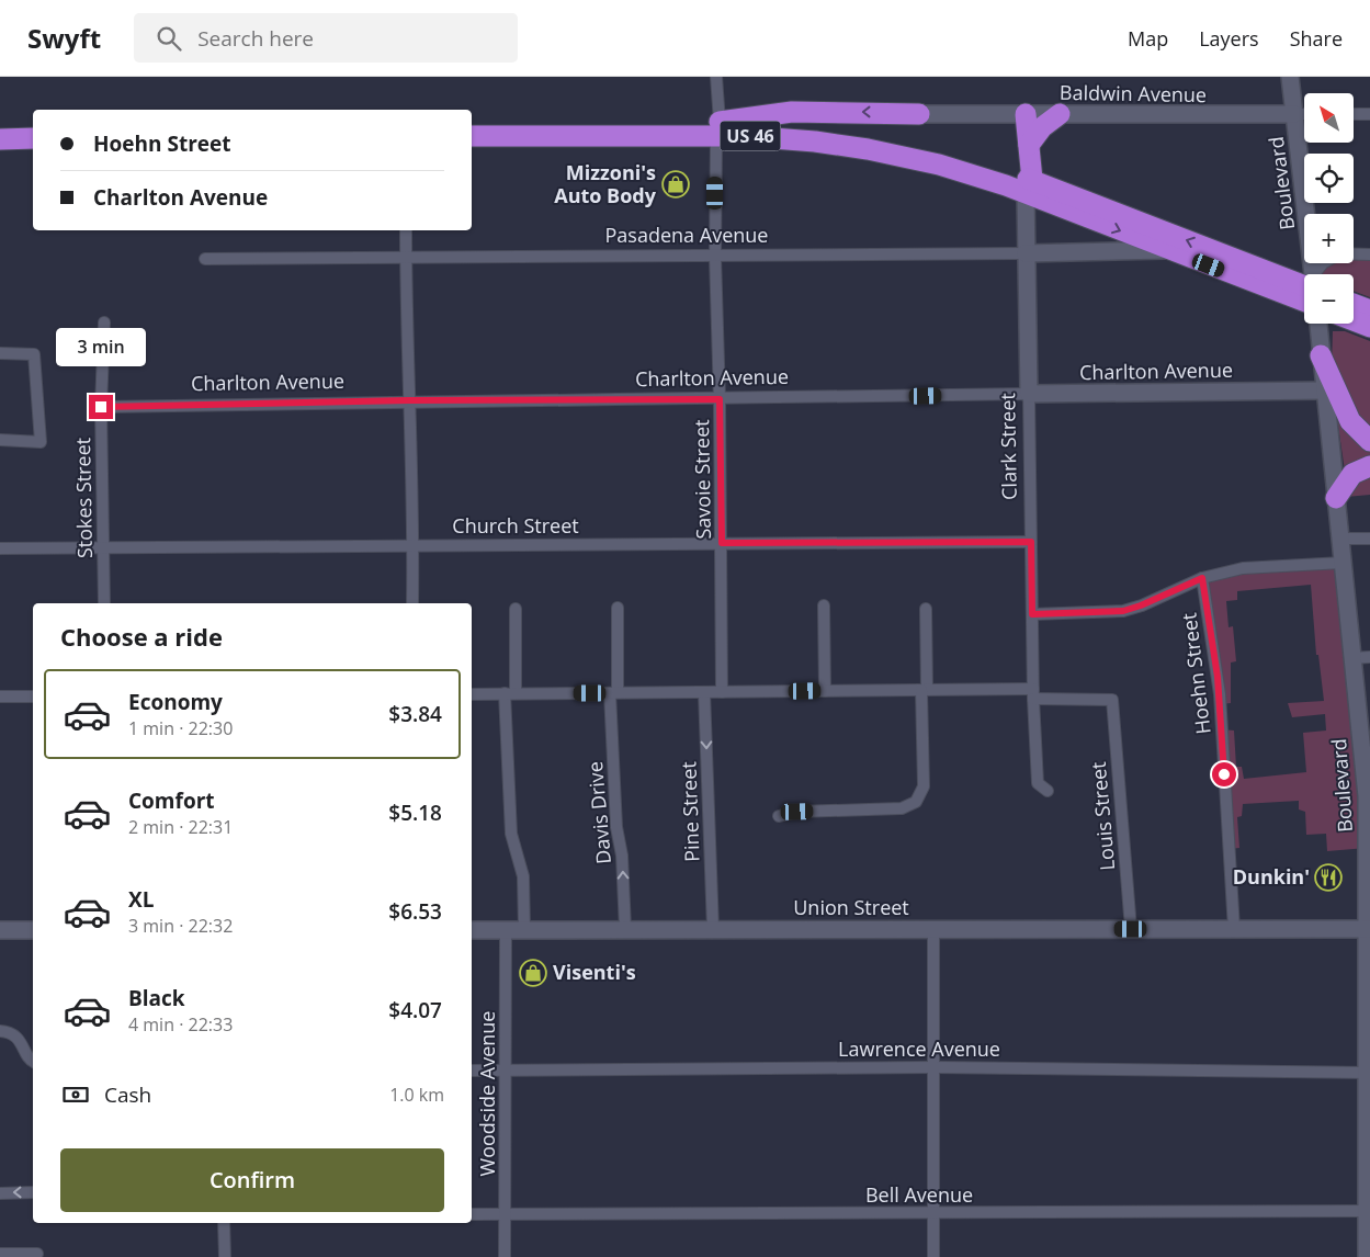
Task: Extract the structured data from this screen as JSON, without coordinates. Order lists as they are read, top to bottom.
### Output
{
  "streets": {
    "highway": ["US 46"],
    "street": [
      "Baldwin Avenue",
      "Boulevard",
      "Pasadena Avenue",
      "Charlton Avenue",
      "Clark Street",
      "Savoie Street",
      "Stokes Street",
      "Church Street",
      "Hoehn Street",
      "Pine Street",
      "Davis Drive",
      "Louis Street",
      "Union Street",
      "Lawrence Avenue",
      "Woodside Avenue",
      "Bell Avenue"
    ]
  },
  "crossings": [
    ["Baldwin Avenue", "Boulevard"],
    ["US 46", "Pasadena Avenue"],
    ["US 46", "Clark Street"],
    ["US 46", "Savoie Street"],
    ["Boulevard", "Charlton Avenue"],
    ["Boulevard", "Union Street"],
    ["Boulevard", "Lawrence Avenue"],
    ["Boulevard", "Bell Avenue"],
    ["Pasadena Avenue", "Clark Street"],
    ["Pasadena Avenue", "Savoie Street"],
    ["Charlton Avenue", "Clark Street"],
    ["Charlton Avenue", "Savoie Street"],
    ["Charlton Avenue", "Stokes Street"],
    ["Clark Street", "Church Street"],
    ["Clark Street", "Louis Street"],
    ["Savoie Street", "Church Street"],
    ["Stokes Street", "Church Street"],
    ["Hoehn Street", "Union Street"],
    ["Pine Street", "Union Street"],
    ["Davis Drive", "Union Street"],
    ["Louis Street", "Union Street"],
    ["Union Street", "Woodside Avenue"],
    ["Lawrence Avenue", "Woodside Avenue"],
    ["Woodside Avenue", "Bell Avenue"]
  ],
  "one_way": ["Pine Street", "Davis Drive"],
  "places": {
    "shop": ["Mizzoni's Auto Body", "Visenti's"],
    "restaurant": ["Dunkin'"]
  },
  "north": "top left",
  "page": {
    "header": "Swyft",
    "search": "Search here",
    "nav": ["Map", "Layers", "Share"],
    "map_buttons": ["+", "−"],
    "banner": ["Hoehn Street", "Charlton Avenue"],
    "bubble": "3 min",
    "heading": "Choose a ride",
    "list": [
      {
        "name": "Economy",
        "note": "1 min · 22:30",
        "value": "$3.84"
      },
      {
        "name": "Comfort",
        "note": "2 min · 22:31",
        "value": "$5.18"
      },
      {
        "name": "XL",
        "note": "3 min · 22:32",
        "value": "$6.53"
      },
      {
        "name": "Black",
        "note": "4 min · 22:33",
        "value": "$4.07"
      }
    ],
    "pay": ["Cash", "1.0 km"],
    "buttons": "Confirm"
  }
}
